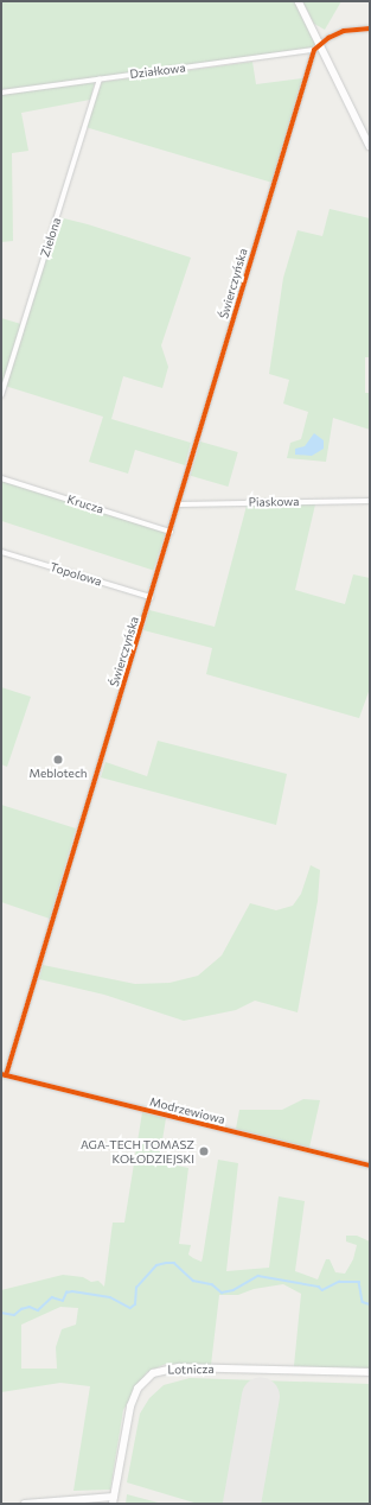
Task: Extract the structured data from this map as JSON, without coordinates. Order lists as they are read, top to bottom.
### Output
{
  "streets": {
    "main road": ["Lotnicza"],
    "street": [
      "Działkowa",
      "Zielona",
      "Świerczyńska",
      "Piaskowa",
      "Krucza",
      "Topolowa",
      "Modrzewiowa"
    ]
  },
  "crossings": [
    ["Działkowa", "Zielona"],
    ["Działkowa", "Świerczyńska"],
    ["Świerczyńska", "Piaskowa"],
    ["Świerczyńska", "Krucza"],
    ["Świerczyńska", "Topolowa"],
    ["Świerczyńska", "Modrzewiowa"]
  ],
  "places": ["Meblotech", "AGA-TECH TOMASZ KOŁODZIEJSKI"]
}
